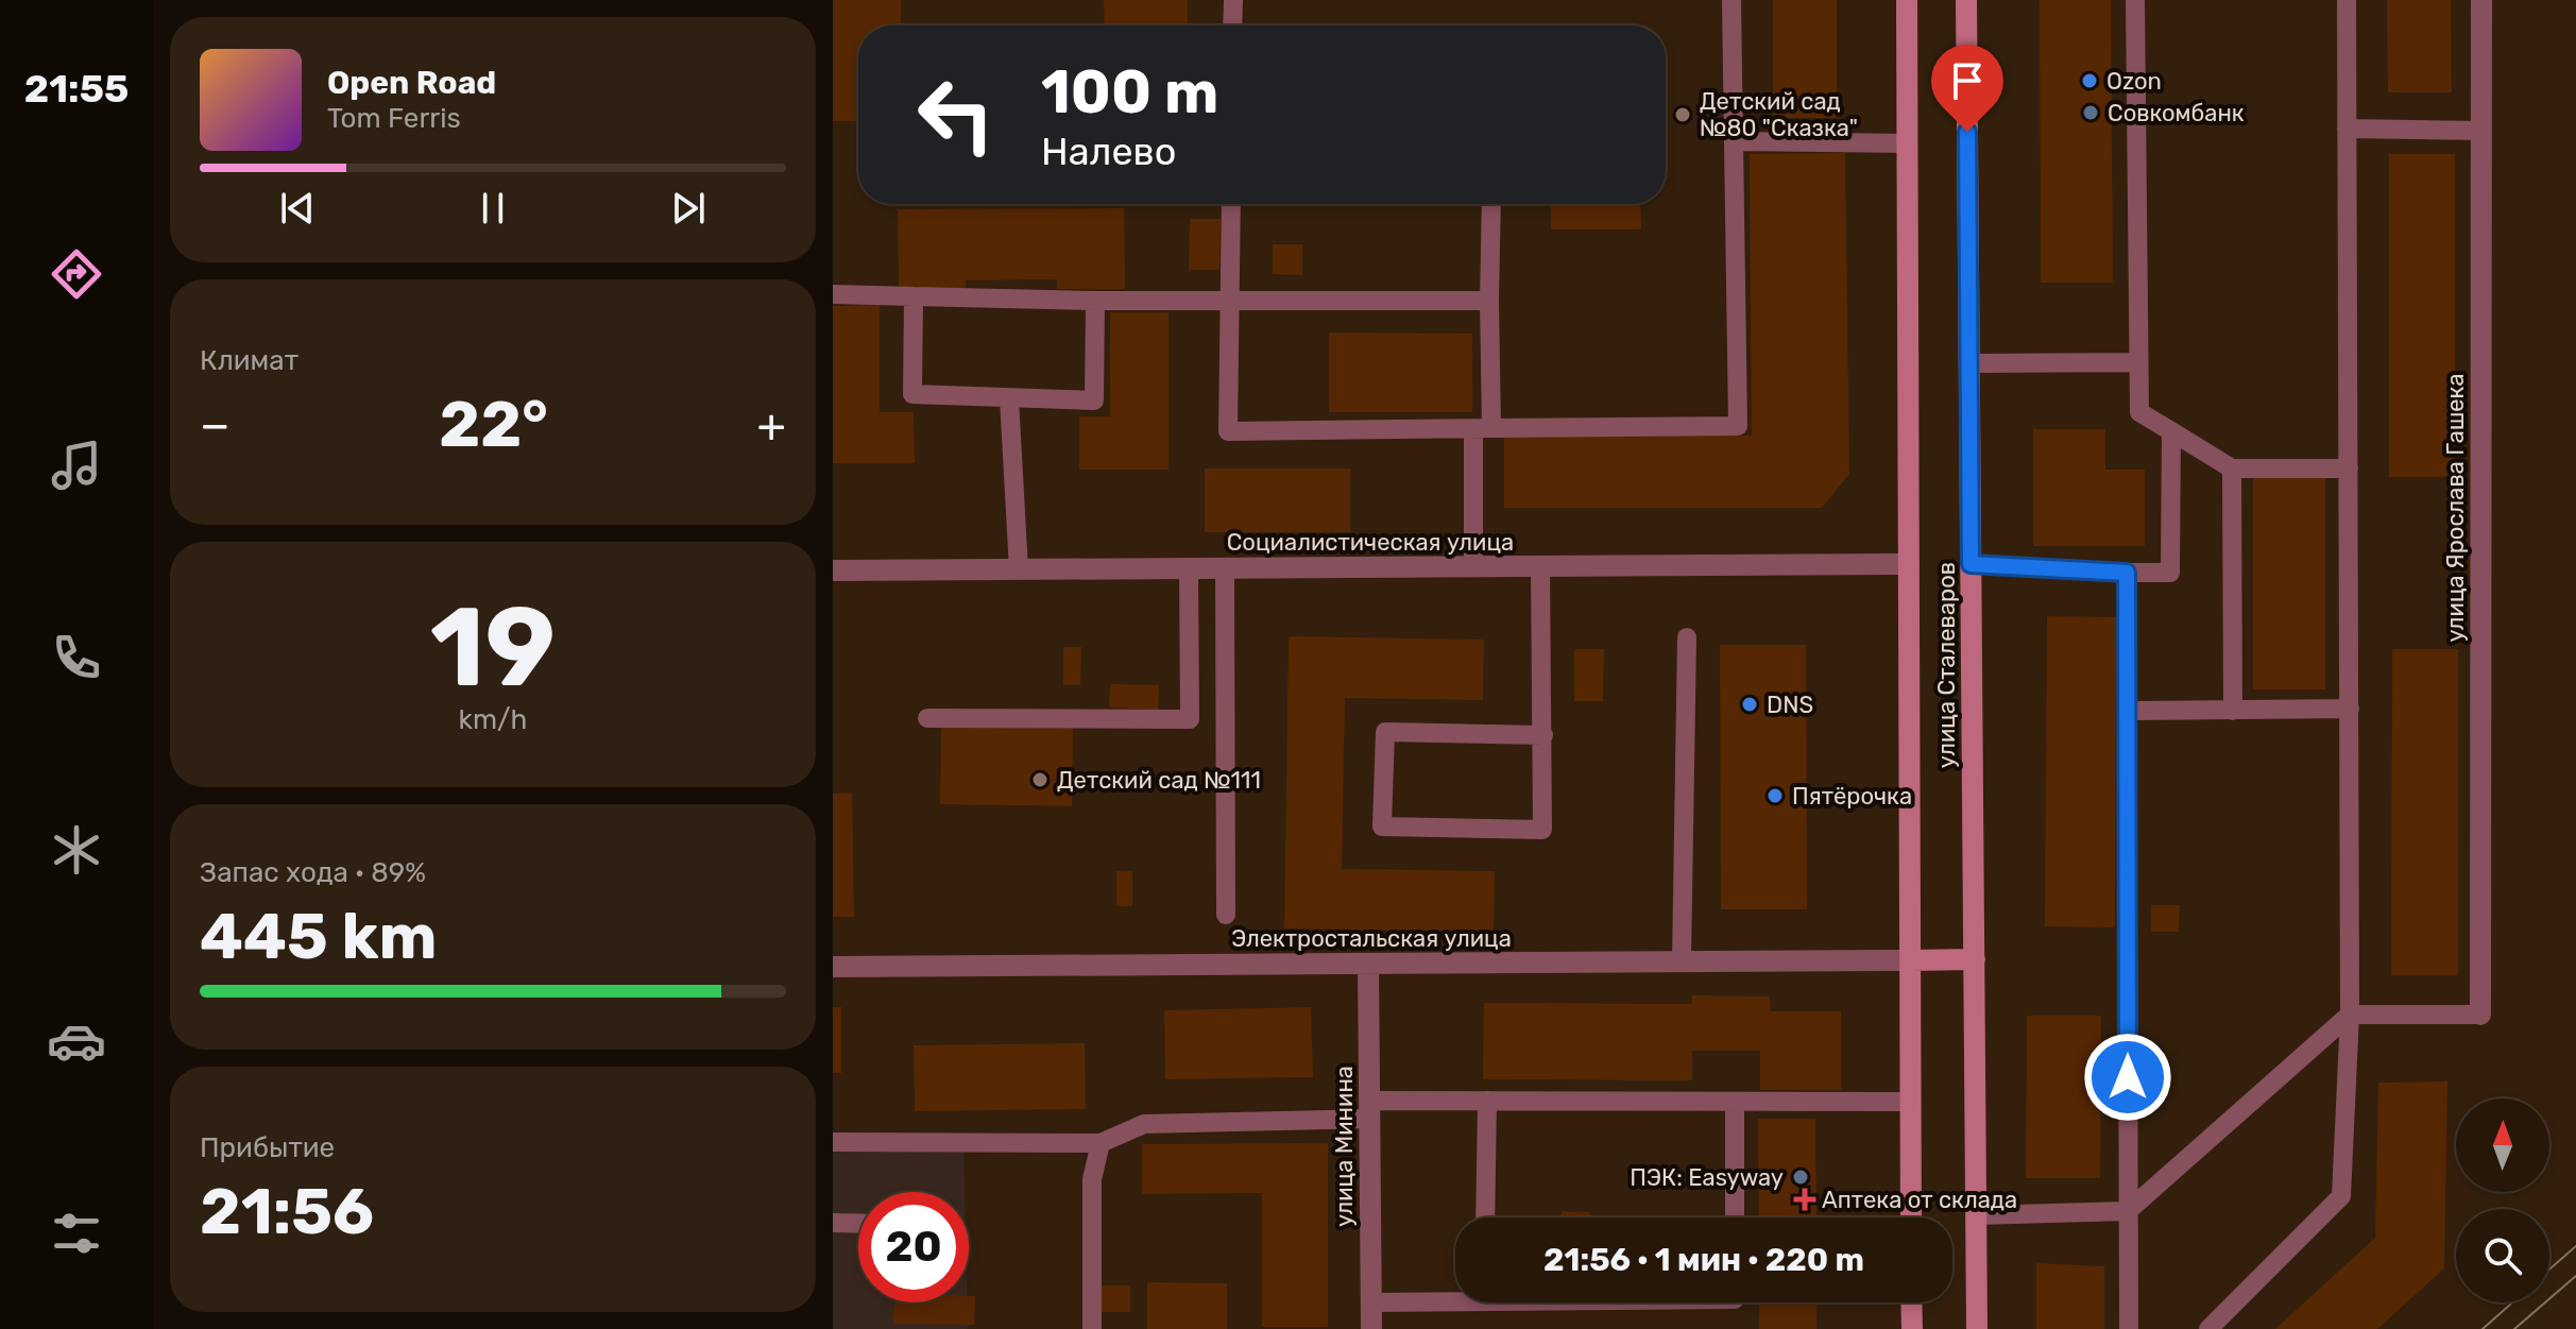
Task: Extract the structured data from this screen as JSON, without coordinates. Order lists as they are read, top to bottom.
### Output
{
  "streets": {
    "main road": ["улица Сталеваров"],
    "street": [
      "улица Ярослава Гашека",
      "Социалистическая улица",
      "Электростальская улица",
      "улица Минина"
    ]
  },
  "crossings": [
    ["Социалистическая улица", "улица Сталеваров"],
    ["улица Сталеваров", "Электростальская улица"],
    ["Электростальская улица", "улица Минина"]
  ],
  "places": {
    "other": [
      "Ozon",
      "Совкомбанк",
      "Детский сад №80 \"Сказка\"",
      "DNS",
      "Детский сад №111",
      "Пятёрочка",
      "ПЭК: Easyway"
    ],
    "health": ["Аптека от склада"]
  },
  "north": "top",
  "page": {
    "tabs": "21:55",
    "turn": ["100 m", "Налево"],
    "song": ["Open Road", "Tom Ferris"],
    "tile": [
      "Климат",
      ["19", "km/h"],
      ["Запас хода · 89%", "445 km"],
      ["Прибытие", "21:56"]
    ],
    "heat": ["−", "22°", "+"],
    "limit": "20",
    "trip": "21:56 · 1 мин · 220 m"
  }
}
